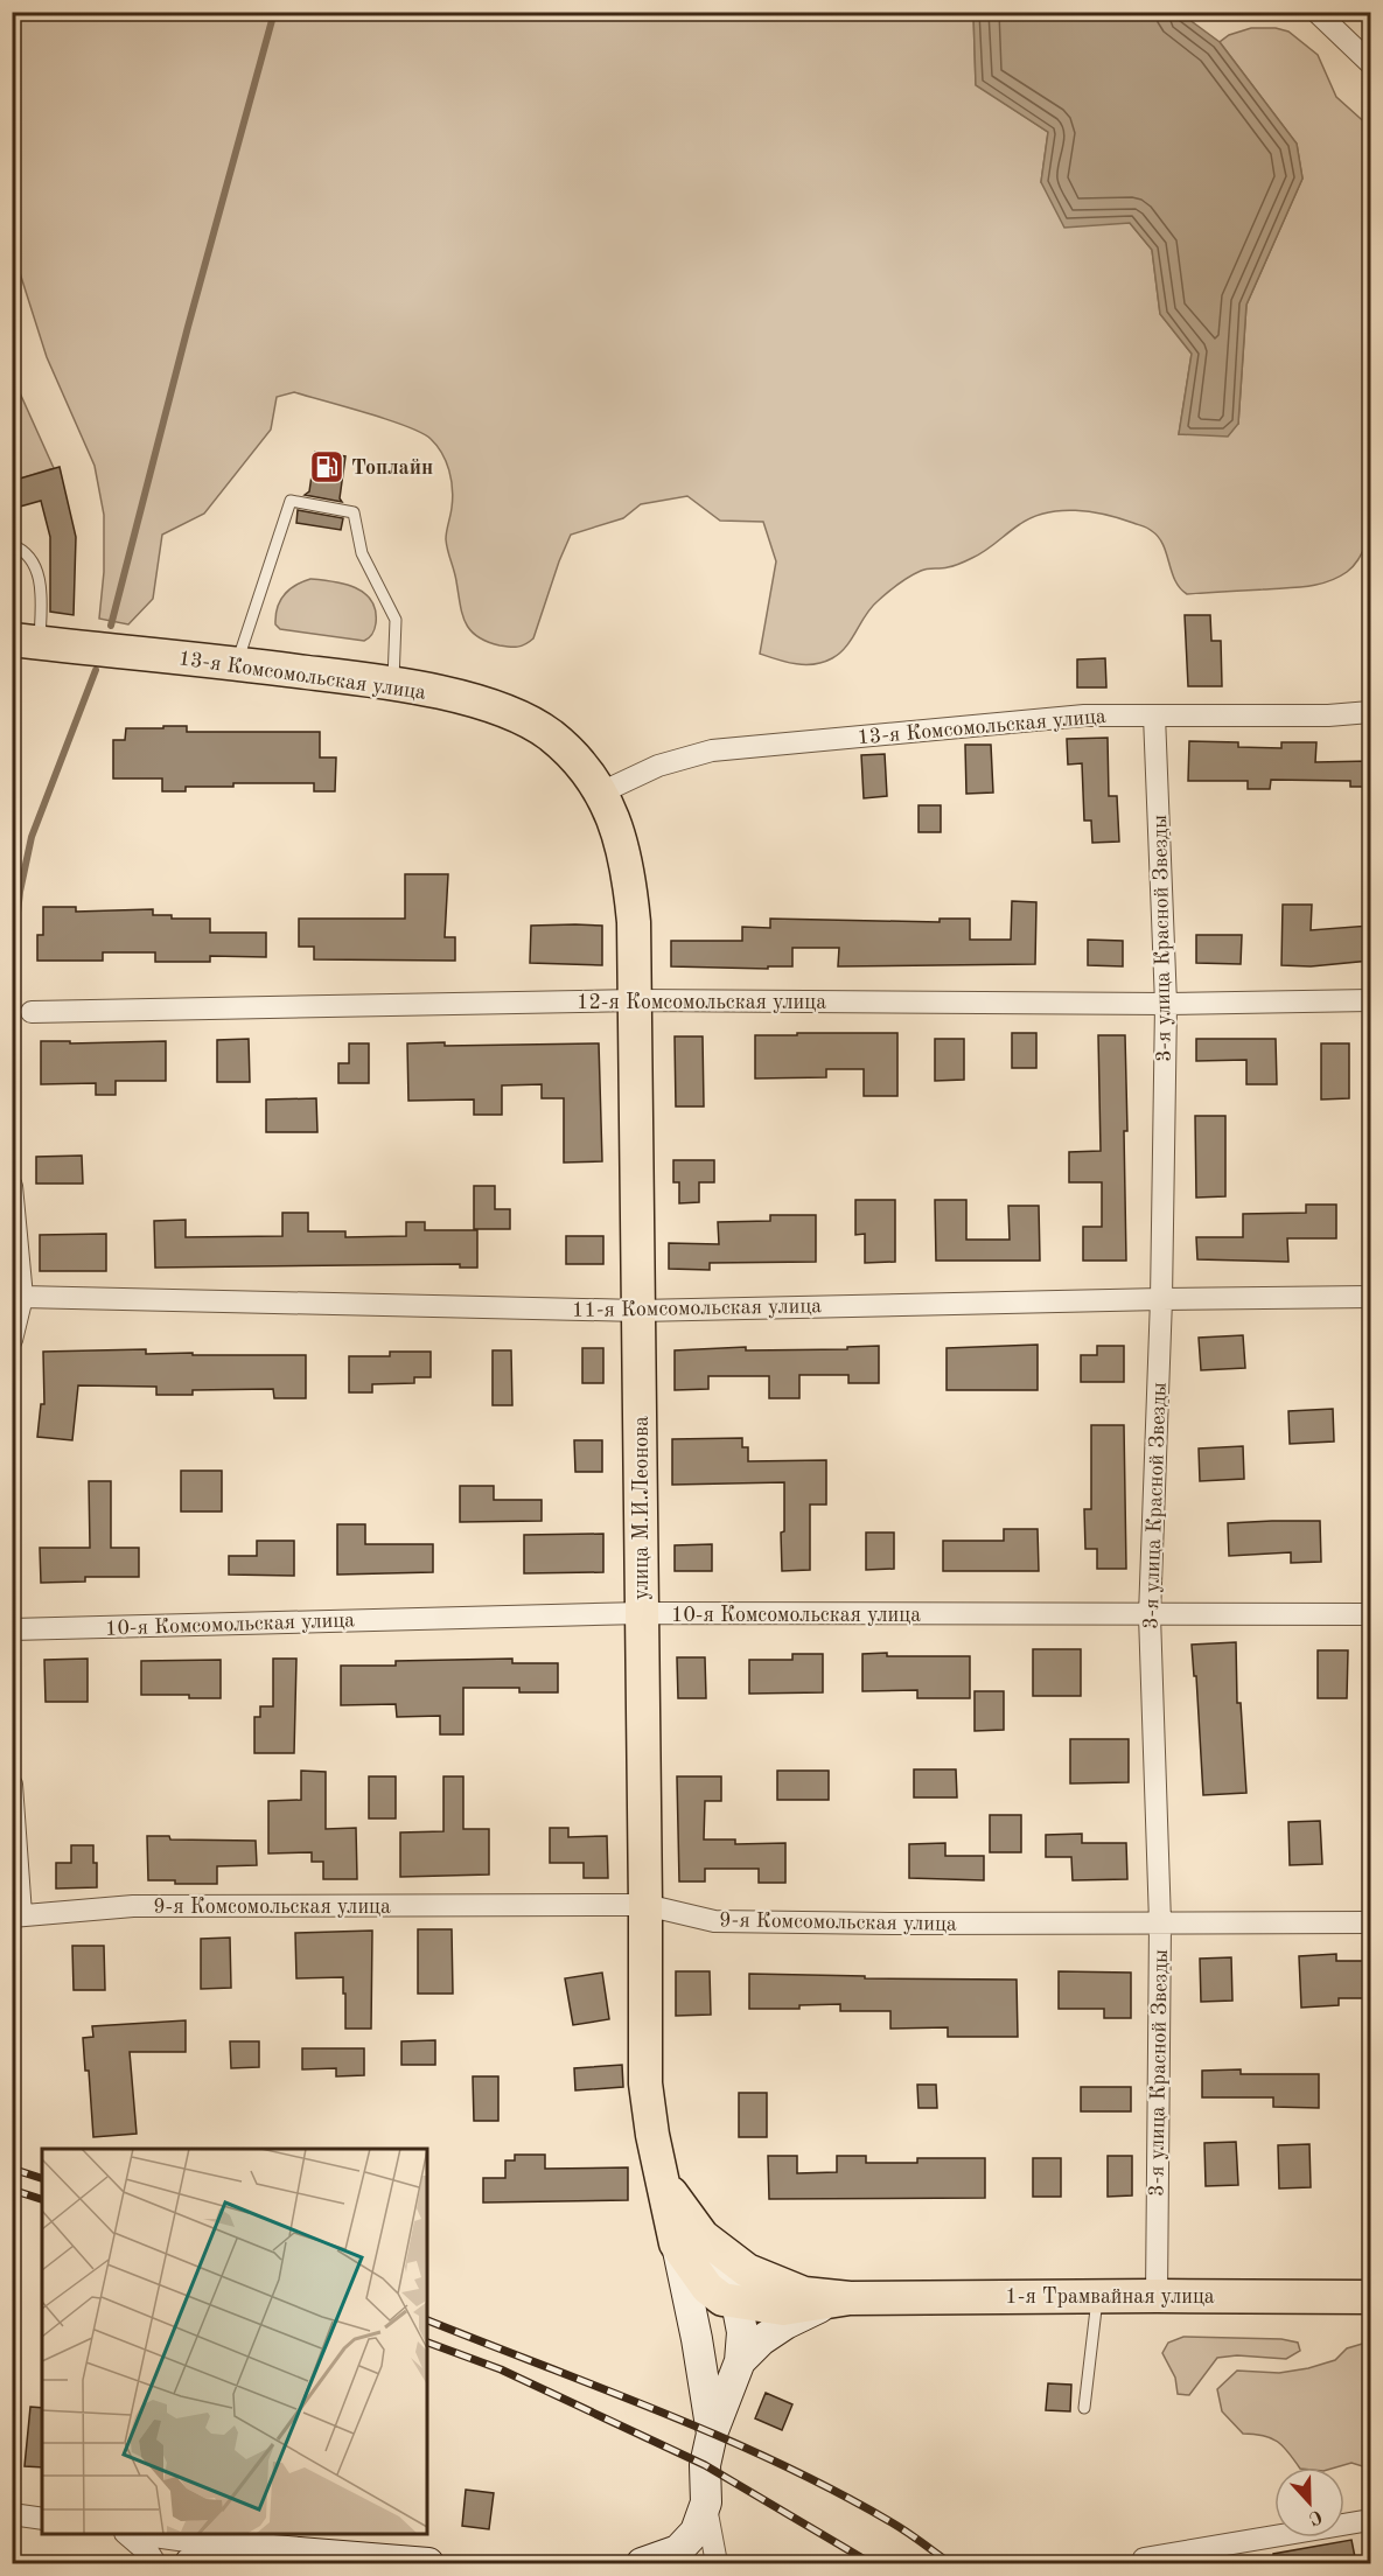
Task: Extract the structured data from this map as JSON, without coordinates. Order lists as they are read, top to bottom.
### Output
{
  "streets": {
    "main road": ["13-я Комсомольская улица", "улица М.И.Леонова", "1-я Трамвайная улица"],
    "street": [
      "3-я улица Красной Звезды",
      "12-я Комсомольская улица",
      "11-я Комсомольская улица",
      "10-я Комсомольская улица",
      "9-я Комсомольская улица"
    ]
  },
  "crossings": [
    ["13-я Комсомольская улица", "3-я улица Красной Звезды"],
    ["13-я Комсомольская улица", "улица М.И.Леонова"],
    ["3-я улица Красной Звезды", "12-я Комсомольская улица"],
    ["3-я улица Красной Звезды", "11-я Комсомольская улица"],
    ["3-я улица Красной Звезды", "10-я Комсомольская улица"],
    ["3-я улица Красной Звезды", "9-я Комсомольская улица"],
    ["3-я улица Красной Звезды", "1-я Трамвайная улица"],
    ["12-я Комсомольская улица", "улица М.И.Леонова"],
    ["11-я Комсомольская улица", "улица М.И.Леонова"],
    ["улица М.И.Леонова", "10-я Комсомольская улица"],
    ["улица М.И.Леонова", "9-я Комсомольская улица"]
  ],
  "places": {
    "fuel station": ["Топлайн"]
  },
  "north": "bottom"
}
